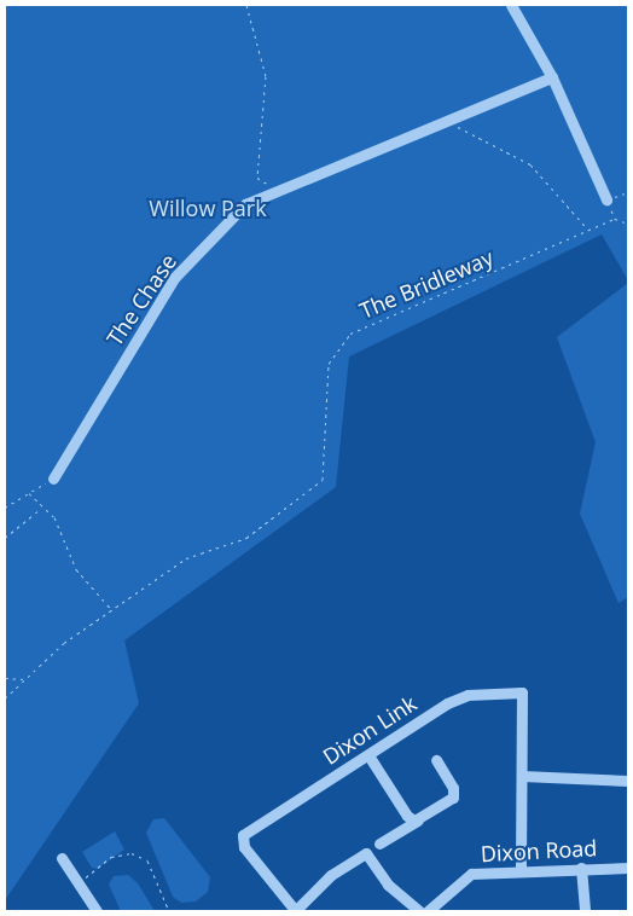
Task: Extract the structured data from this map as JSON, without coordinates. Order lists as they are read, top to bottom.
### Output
{
  "streets": {
    "street": ["The Chase", "Dixon Link", "Dixon Road"],
    "path": ["The Bridleway"]
  },
  "crossings": [
    ["Dixon Link", "Dixon Road"]
  ],
  "parks": ["Willow Park"]
}
